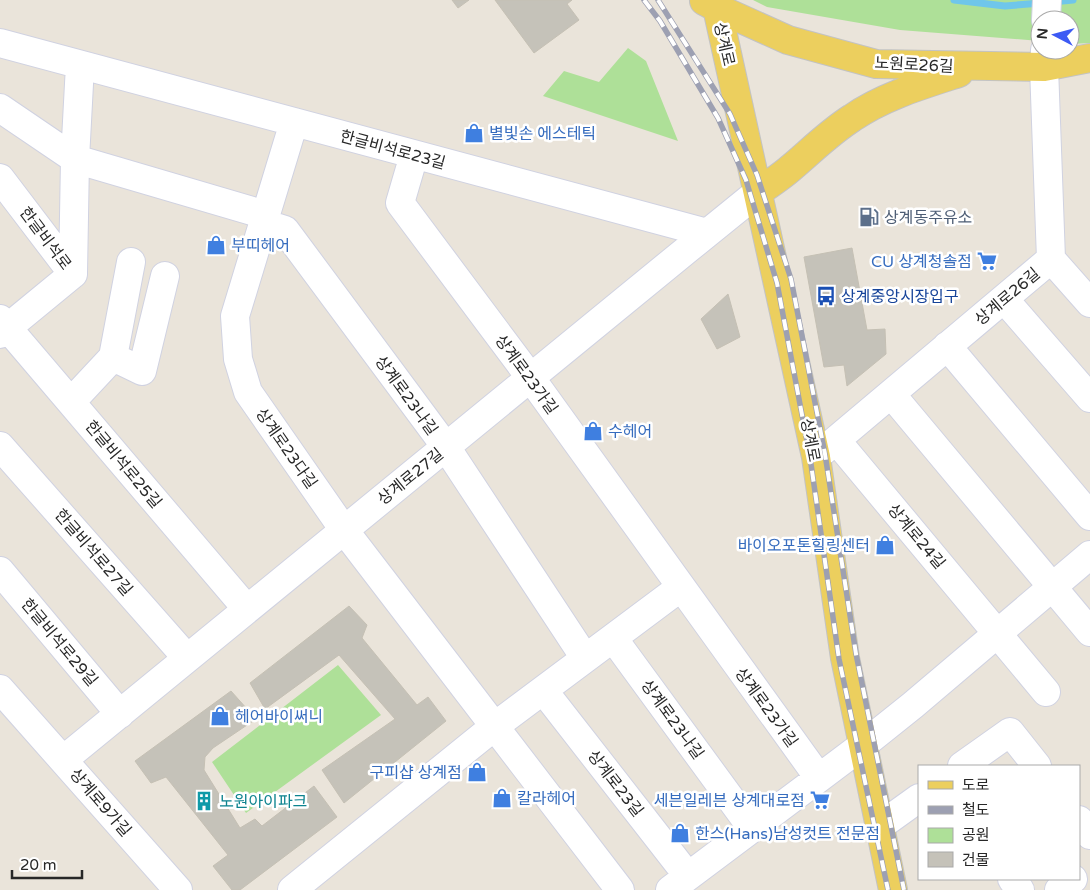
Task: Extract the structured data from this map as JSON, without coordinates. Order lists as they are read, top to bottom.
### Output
{
  "streets": {
    "main road": ["상계로", "노원로26길"],
    "street": [
      "한글비석로23길",
      "한글비석로",
      "상계로26길",
      "상계로23가길",
      "상계로23나길",
      "상계로23다길",
      "한글비석로25길",
      "상계로27길",
      "상계로24길",
      "한글비석로27길",
      "한글비석로29길",
      "상계로23길",
      "상계로9가길"
    ]
  },
  "crossings": [
    ["상계로", "노원로26길"],
    ["상계로", "상계로26길"],
    ["상계로", "상계로27길"],
    ["상계로", "상계로23길"],
    ["한글비석로23길", "상계로23가길"],
    ["한글비석로23길", "상계로23다길"],
    ["한글비석로23길", "상계로27길"],
    ["상계로26길", "상계로24길"],
    ["상계로23가길", "상계로27길"],
    ["상계로23가길", "상계로23길"],
    ["상계로23나길", "상계로23다길"],
    ["상계로23나길", "상계로27길"],
    ["상계로23나길", "상계로23길"],
    ["상계로23다길", "상계로27길"],
    ["한글비석로25길", "상계로27길"],
    ["상계로27길", "한글비석로27길"],
    ["상계로27길", "한글비석로29길"],
    ["상계로27길", "상계로9가길"]
  ],
  "places": {
    "shop": [
      "별빛손 에스테틱",
      "부띠헤어",
      "수헤어",
      "바이오포톤힐링센터",
      "헤어바이써니",
      "구피샵 상계점",
      "칼라헤어",
      "한스(Hans)남성컷트 전문점"
    ],
    "fuel station": ["상계동주유소"],
    "supermarket": ["CU 상계청솔점", "세븐일레븐 상계대로점"],
    "bus stop": ["상계중앙시장입구"],
    "building": ["노원아이파크"]
  },
  "legend": [
    "도로",
    "철도",
    "공원",
    "건물"
  ],
  "scale_bar": "20 m",
  "north": "left"
}
